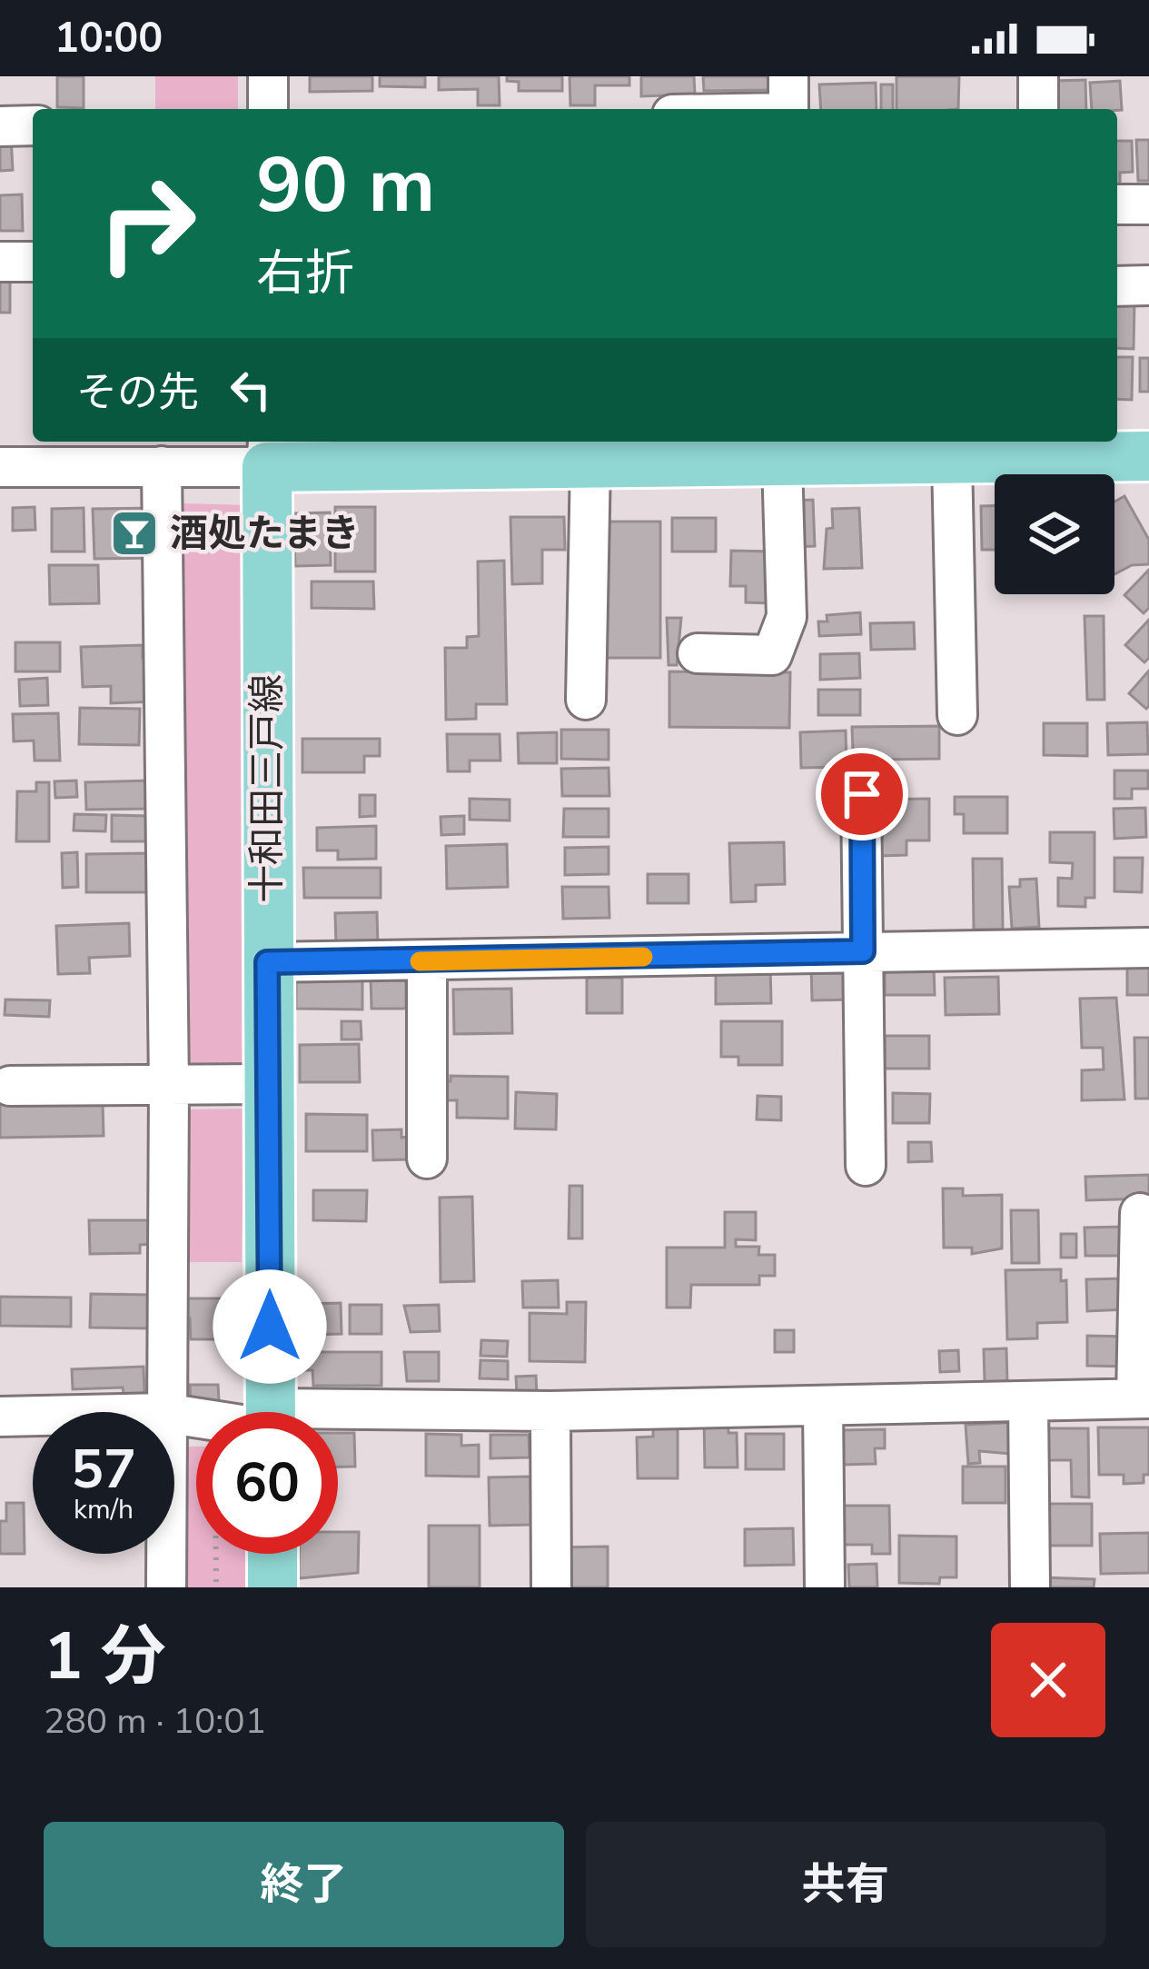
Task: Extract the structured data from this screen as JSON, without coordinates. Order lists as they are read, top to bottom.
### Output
{
  "streets": {
    "main road": ["十和田三戸線"]
  },
  "places": {
    "bar": ["酒処たまき"]
  },
  "page": {
    "status": "10:00",
    "turn": ["90 m", "右折"],
    "then": "その先",
    "speed": "57 km/h",
    "limit": "60",
    "heading": ["1 分", "280 m · 10:01"],
    "buttons": ["終了", "共有"]
  }
}
